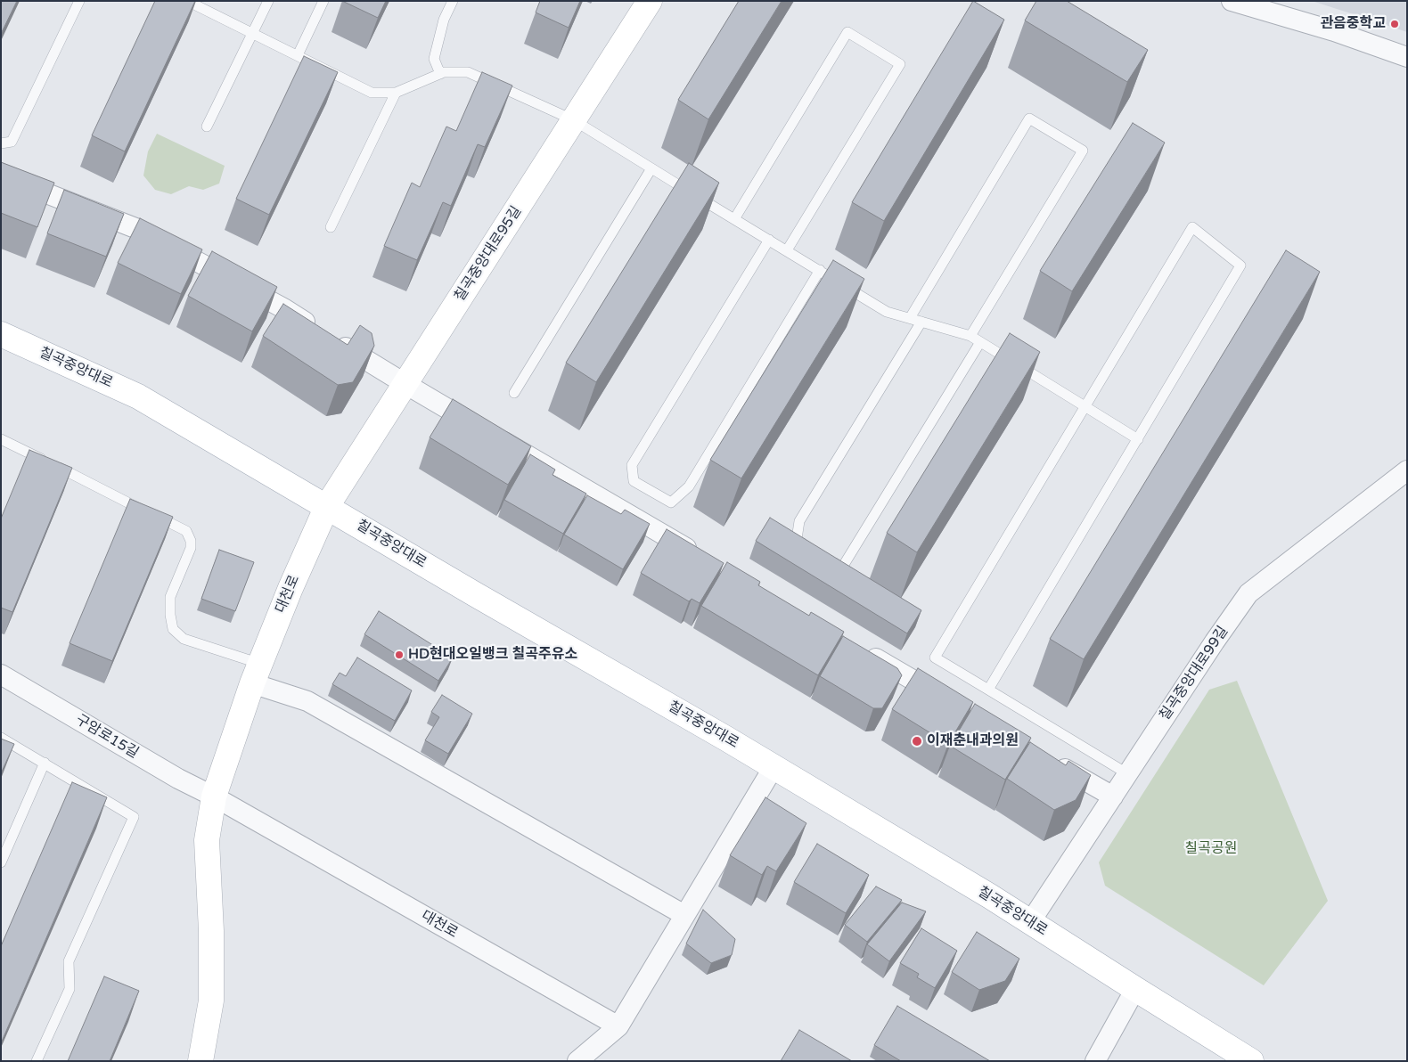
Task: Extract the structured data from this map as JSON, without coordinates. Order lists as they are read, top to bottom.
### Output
{
  "streets": {
    "main road": ["칠곡중앙대로95길", "칠곡중앙대로", "대천로"],
    "street": ["칠곡중앙대로99길", "구암로15길"]
  },
  "crossings": [
    ["칠곡중앙대로95길", "칠곡중앙대로"],
    ["칠곡중앙대로95길", "대천로"],
    ["칠곡중앙대로", "대천로"],
    ["칠곡중앙대로", "칠곡중앙대로99길"],
    ["대천로", "구암로15길"]
  ],
  "parks": ["칠곡공원"],
  "places": ["관음중학교", "HD현대오일뱅크 칠곡주유소", "이재춘내과의원"]
}
